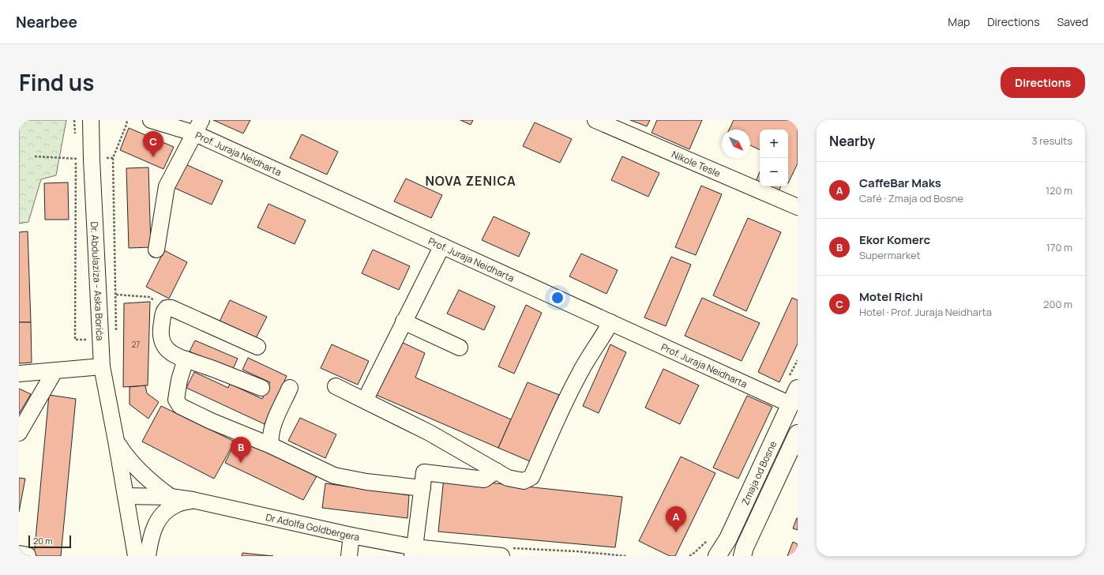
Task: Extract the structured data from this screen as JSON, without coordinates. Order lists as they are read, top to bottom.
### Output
{
  "streets": {
    "main road": ["Zmaja od Bosne"],
    "street": [
      "Prof. Juraja Neidharta",
      "Nikole Tesle",
      "Dr. Abdulaziza - Aska Borića",
      "Dr Adolfa Goldbergera"
    ]
  },
  "crossings": [
    ["Prof. Juraja Neidharta", "Zmaja od Bosne"],
    ["Dr. Abdulaziza - Aska Borića", "Dr Adolfa Goldbergera"]
  ],
  "districts": ["NOVA ZENICA"],
  "house_numbers": ["27"],
  "scale_bar": "20 m",
  "north": "bottom right",
  "page": {
    "header": "Nearbee",
    "nav": ["Map", "Directions", "Saved"],
    "title": "Find us",
    "buttons": "Directions",
    "heading": ["Nearby", "3 results"],
    "map_buttons": ["+", "−"],
    "pins": ["C", "B", "A"],
    "list": [
      {
        "mark": "A",
        "name": "CaffeBar Maks",
        "note": "Café · Zmaja od Bosne",
        "value": "120 m"
      },
      {
        "mark": "B",
        "name": "Ekor Komerc",
        "note": "Supermarket",
        "value": "170 m"
      },
      {
        "mark": "C",
        "name": "Motel Richi",
        "note": "Hotel · Prof. Juraja Neidharta",
        "value": "200 m"
      }
    ],
    "scale": "20 m"
  }
}
